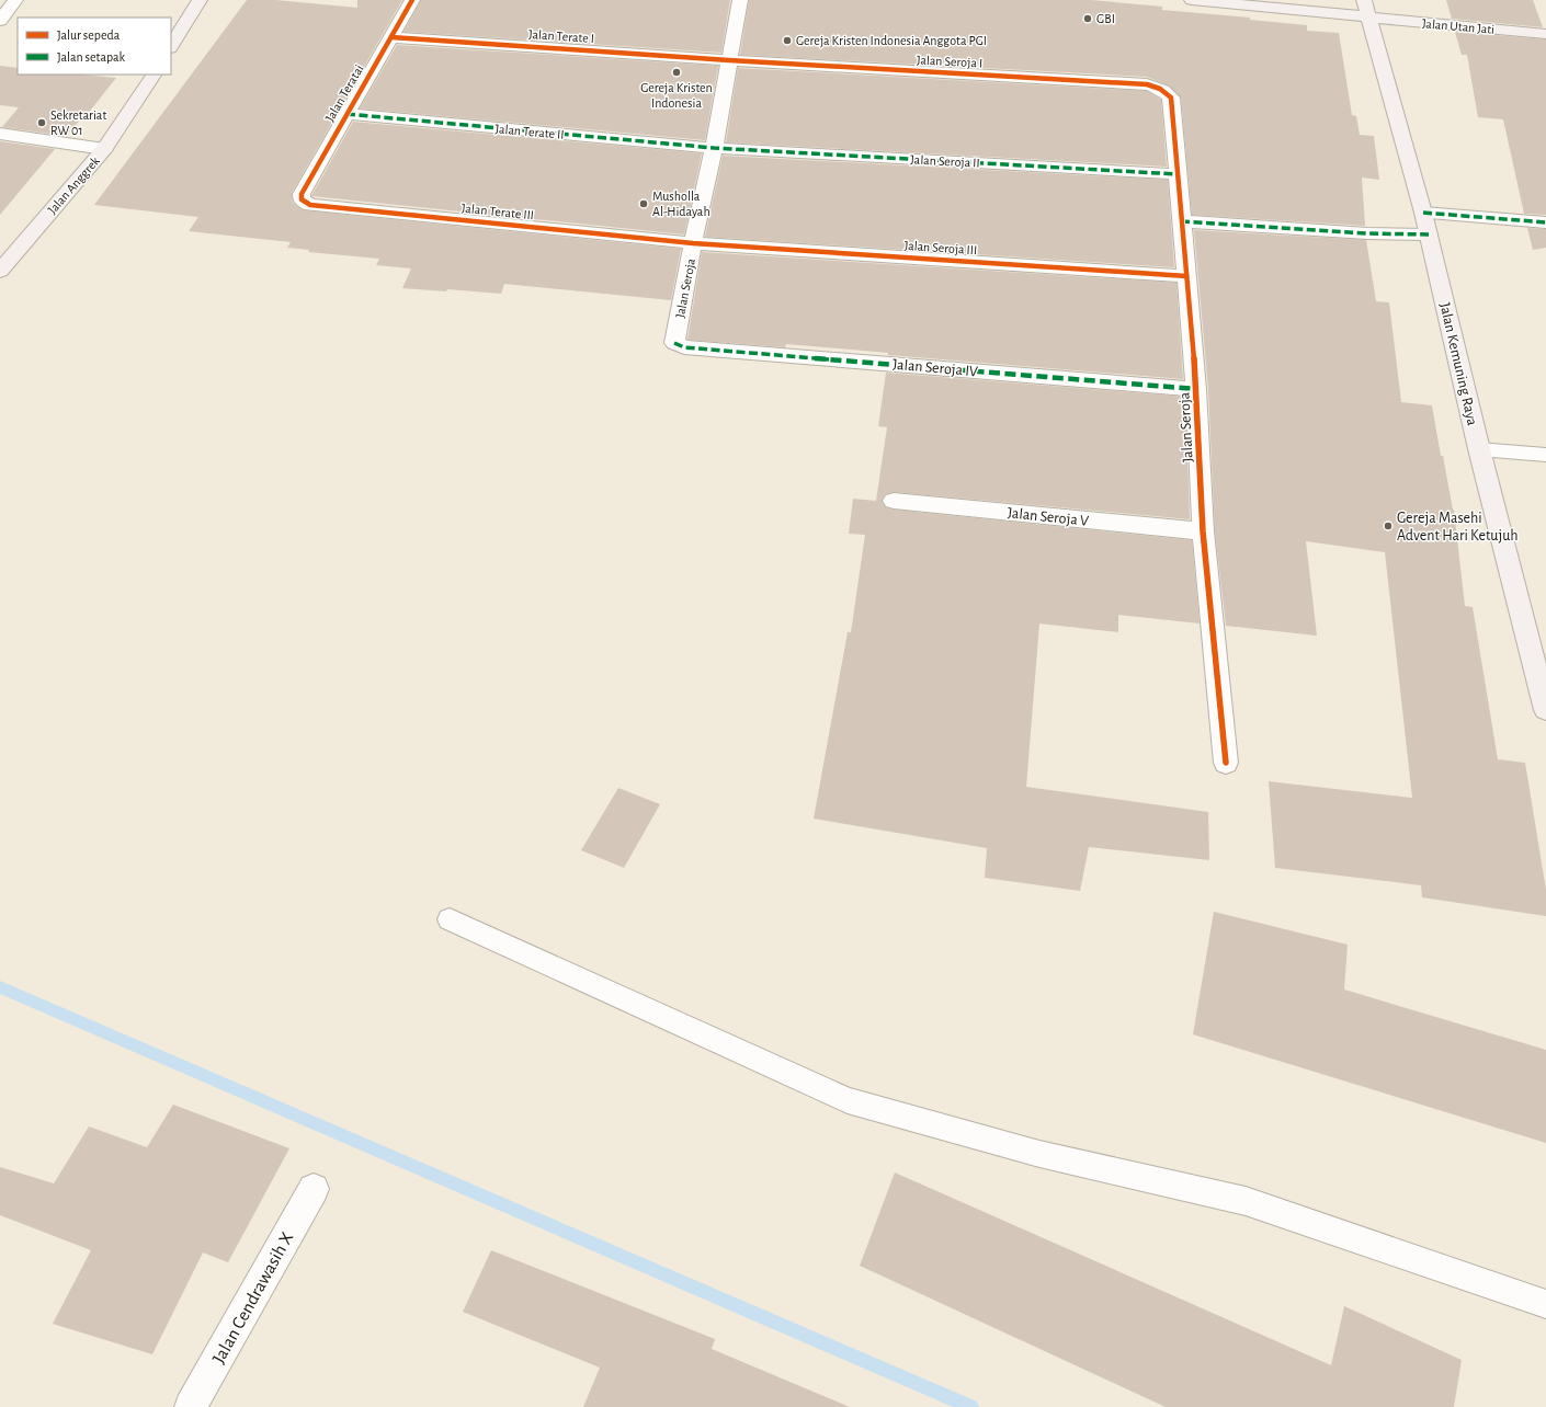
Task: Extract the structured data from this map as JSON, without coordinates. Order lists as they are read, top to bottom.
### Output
{
  "streets": {
    "street": [
      "Jalan Utan Jati",
      "Jalan Terate I",
      "Jalan Seroja I",
      "Jalan Teratai",
      "Jalan Terate II",
      "Jalan Seroja II",
      "Jalan Anggrek",
      "Jalan Terate III",
      "Jalan Seroja III",
      "Jalan Seroja",
      "Jalan Kemuning Raya",
      "Jalan Seroja IV",
      "Jalan Seroja V",
      "Jalan Cendrawasih X"
    ]
  },
  "crossings": [
    ["Jalan Utan Jati", "Jalan Kemuning Raya"],
    ["Jalan Terate I", "Jalan Seroja I"],
    ["Jalan Terate I", "Jalan Teratai"],
    ["Jalan Terate I", "Jalan Seroja"],
    ["Jalan Seroja I", "Jalan Seroja"],
    ["Jalan Teratai", "Jalan Terate II"],
    ["Jalan Teratai", "Jalan Terate III"],
    ["Jalan Terate II", "Jalan Seroja II"],
    ["Jalan Terate II", "Jalan Seroja"],
    ["Jalan Seroja II", "Jalan Seroja"],
    ["Jalan Terate III", "Jalan Seroja III"],
    ["Jalan Terate III", "Jalan Seroja"],
    ["Jalan Seroja III", "Jalan Seroja"],
    ["Jalan Seroja", "Jalan Seroja IV"],
    ["Jalan Seroja", "Jalan Seroja V"]
  ],
  "places": [
    "GBI",
    "Gereja Kristen Indonesia Anggota PGI",
    "Gereja Kristen Indonesia",
    "Sekretariat RW 01",
    "Musholla Al-Hidayah",
    "Gereja Masehi Advent Hari Ketujuh"
  ],
  "legend": ["Jalur sepeda", "Jalan setapak"]
}
